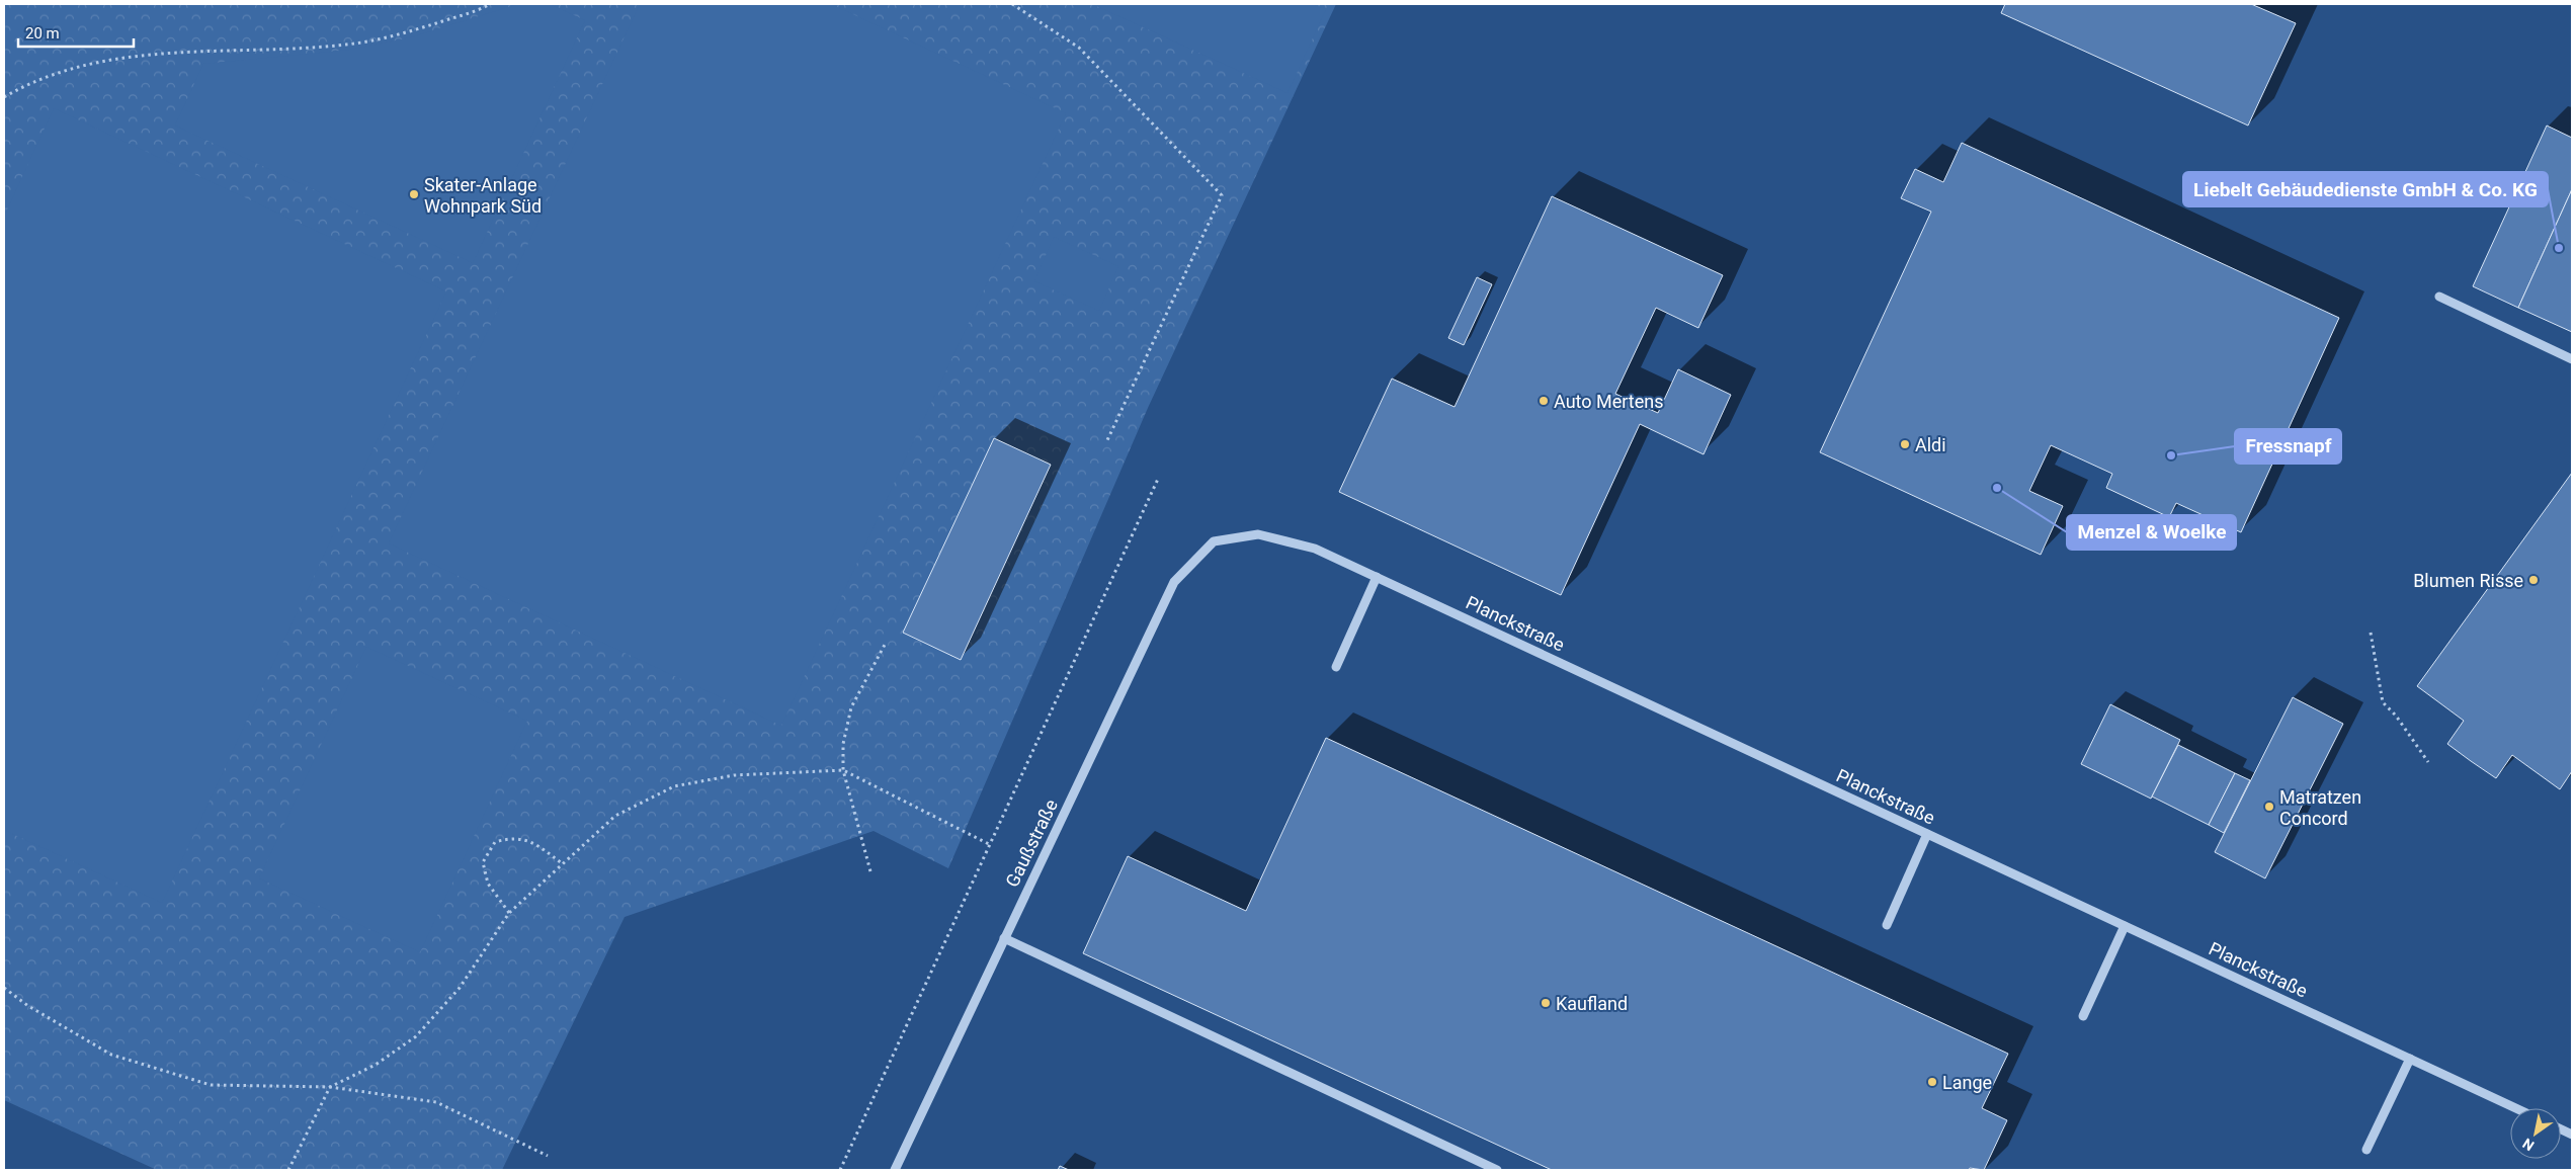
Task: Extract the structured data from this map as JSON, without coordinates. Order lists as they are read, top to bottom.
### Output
{
  "streets": {
    "street": ["Planckstraße", "Gaußstraße"]
  },
  "crossings": [
    ["Planckstraße", "Gaußstraße"]
  ],
  "places": [
    "Skater-Anlage Wohnpark Süd",
    "Liebelt Gebäudedienste GmbH & Co. KG",
    "Auto Mertens",
    "Aldi",
    "Fressnapf",
    "Menzel & Woelke",
    "Blumen Risse",
    "Matratzen Concord",
    "Kaufland",
    "Lange"
  ],
  "scale_bar": "20 m",
  "north": "bottom left"
}
